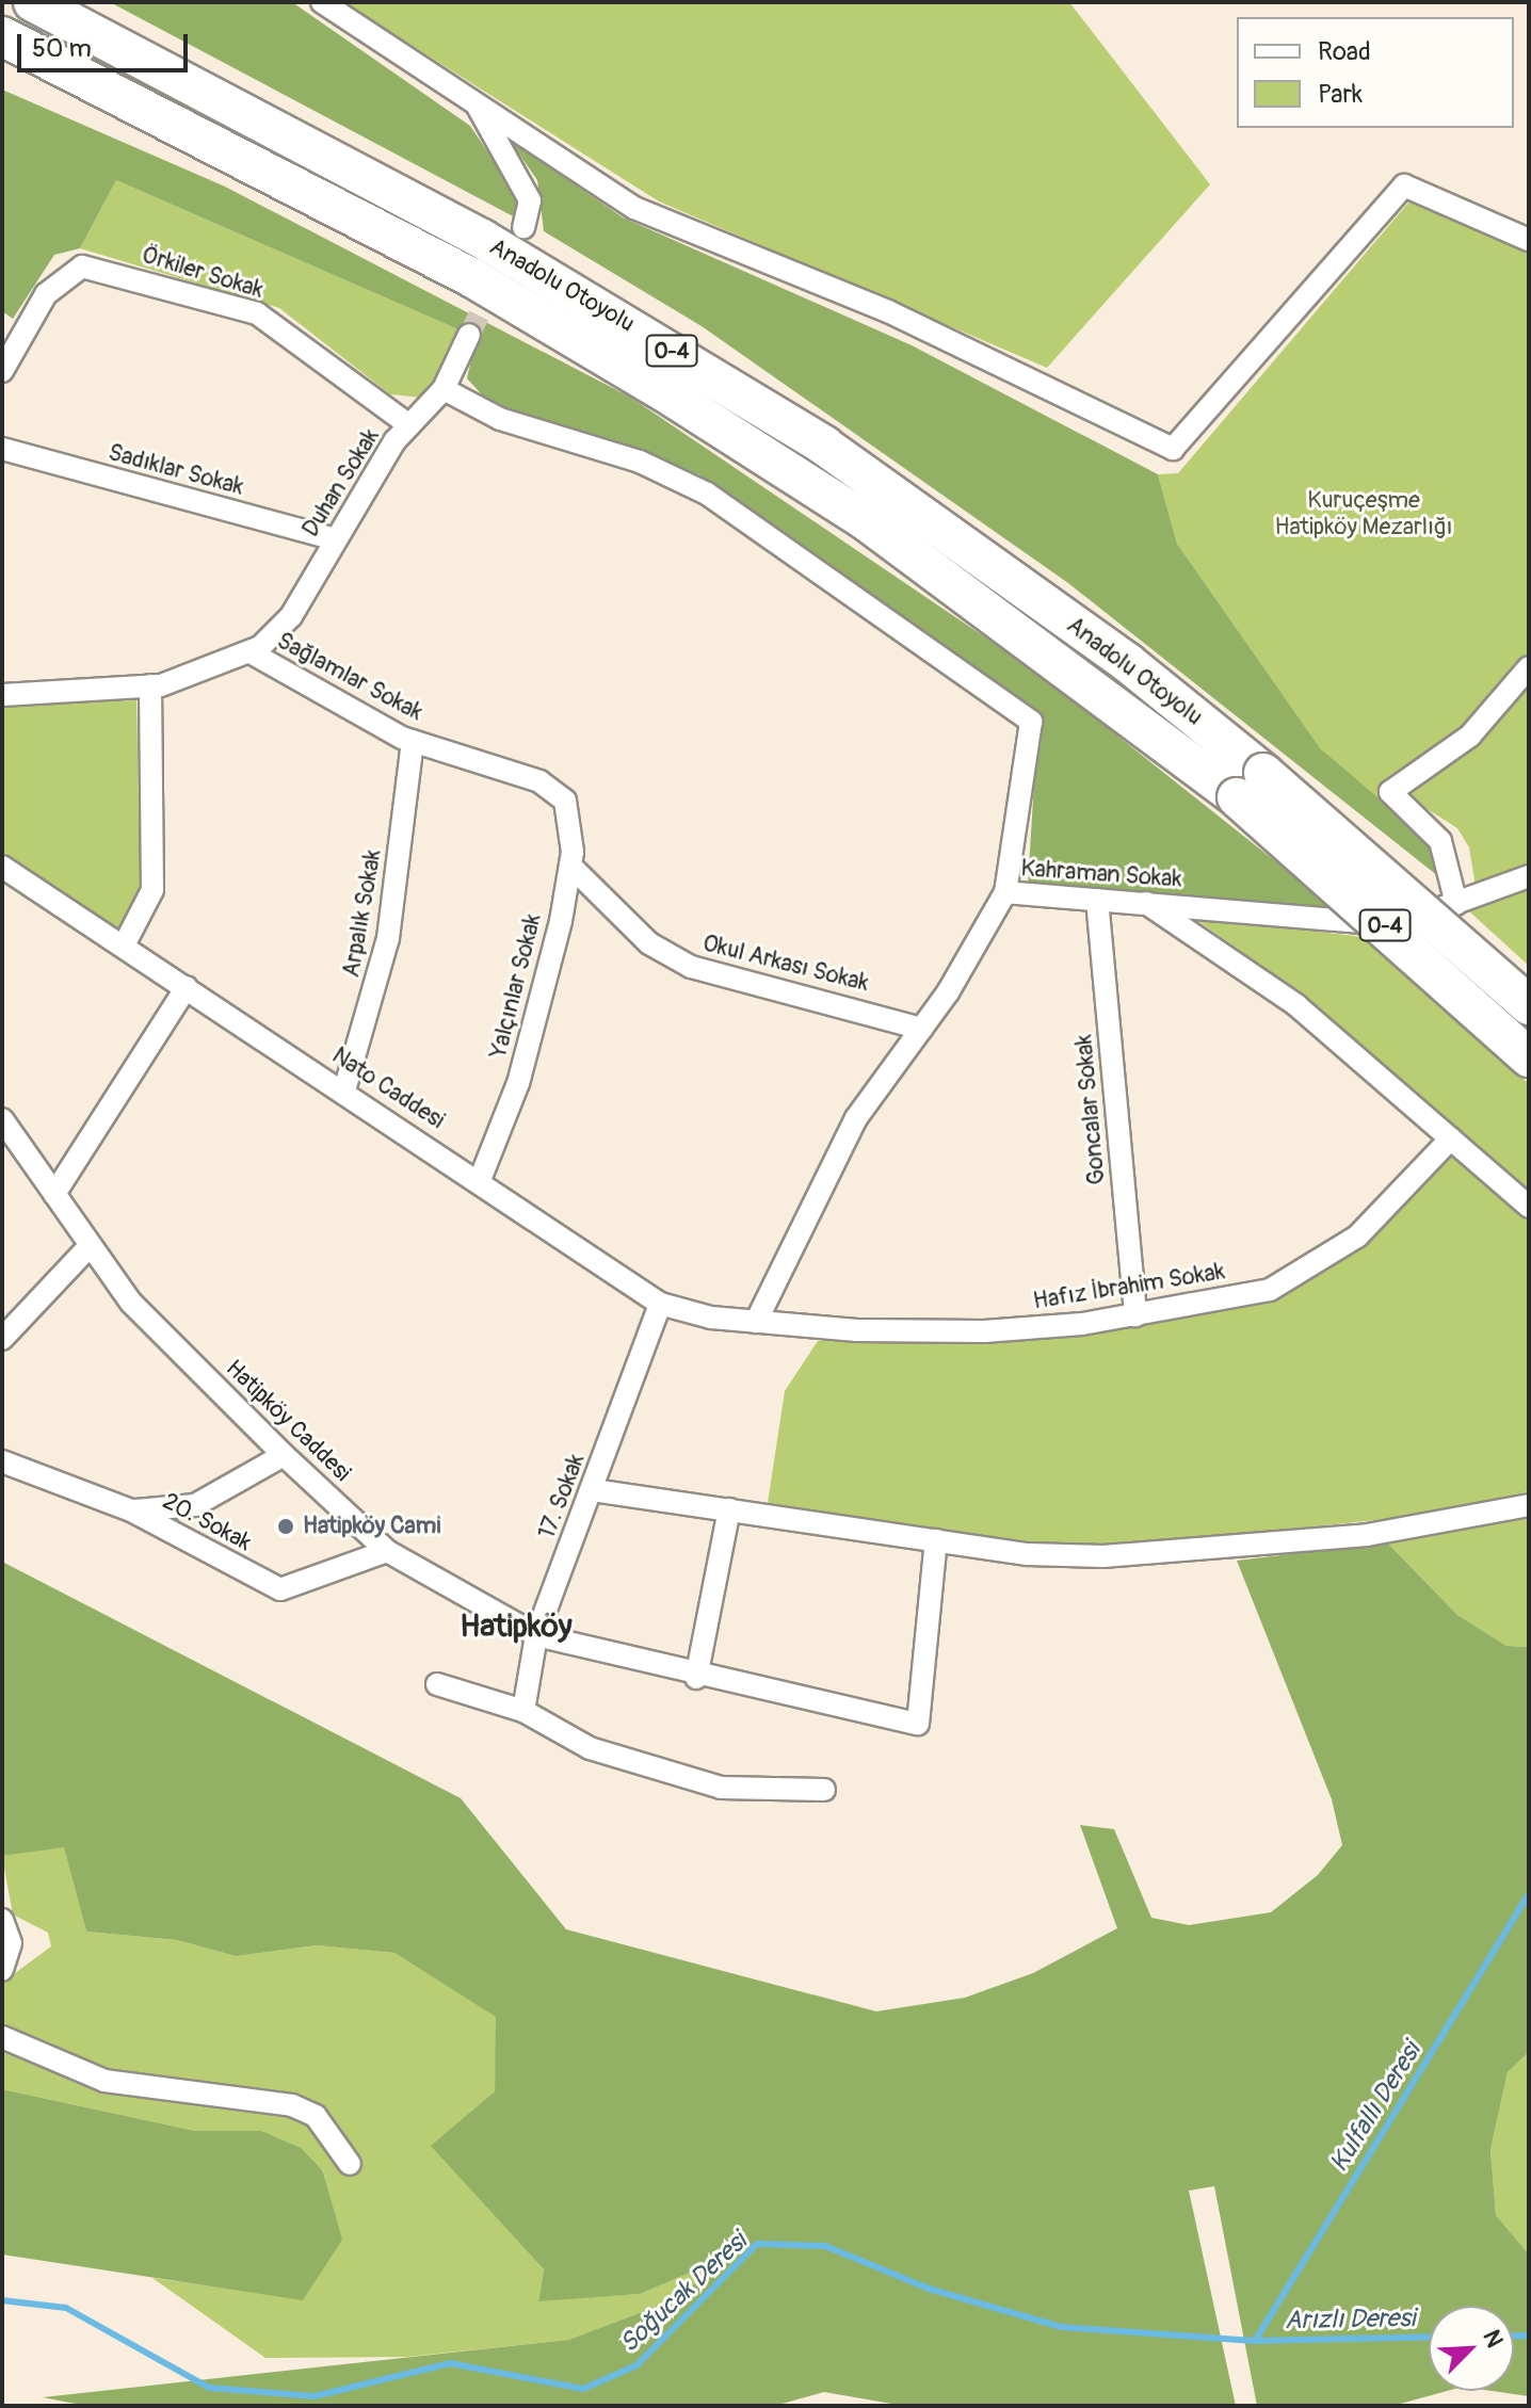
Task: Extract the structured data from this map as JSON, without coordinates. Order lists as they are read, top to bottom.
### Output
{
  "streets": {
    "highway": ["Anadolu Otoyolu", "O-4"],
    "street": [
      "Örkiler Sokak",
      "Sadıklar Sokak",
      "Duhan Sokak",
      "Sağlamlar Sokak",
      "Kahraman Sokak",
      "Arpalık Sokak",
      "Okul Arkası Sokak",
      "Yalçınlar Sokak",
      "Nato Caddesi",
      "Goncalar Sokak",
      "Hafız İbrahim Sokak",
      "Hatipköy Caddesi",
      "17. Sokak",
      "20. Sokak"
    ]
  },
  "crossings": [
    ["Örkiler Sokak", "Duhan Sokak"],
    ["Anadolu Otoyolu", "O-4"],
    ["Sadıklar Sokak", "Duhan Sokak"],
    ["Duhan Sokak", "Sağlamlar Sokak"],
    ["Sağlamlar Sokak", "Arpalık Sokak"],
    ["Sağlamlar Sokak", "Yalçınlar Sokak"],
    ["Kahraman Sokak", "Okul Arkası Sokak"],
    ["Kahraman Sokak", "Nato Caddesi"],
    ["Kahraman Sokak", "Goncalar Sokak"],
    ["Kahraman Sokak", "Hafız İbrahim Sokak"],
    ["Arpalık Sokak", "Nato Caddesi"],
    ["Okul Arkası Sokak", "Yalçınlar Sokak"],
    ["Yalçınlar Sokak", "Nato Caddesi"],
    ["Nato Caddesi", "Hafız İbrahim Sokak"],
    ["Nato Caddesi", "17. Sokak"],
    ["Goncalar Sokak", "Hafız İbrahim Sokak"],
    ["Hatipköy Caddesi", "17. Sokak"],
    ["Hatipköy Caddesi", "20. Sokak"]
  ],
  "districts": ["Hatipköy"],
  "water": ["Kulfallı Deresi", "Soğucak Deresi", "Arızlı Deresi"],
  "parks": ["Kuruçeşme Hatipköy Mezarlığı"],
  "places": ["Hatipköy Cami"],
  "legend": ["Road", "Park"],
  "scale_bar": "50 m",
  "north": "top right"
}
